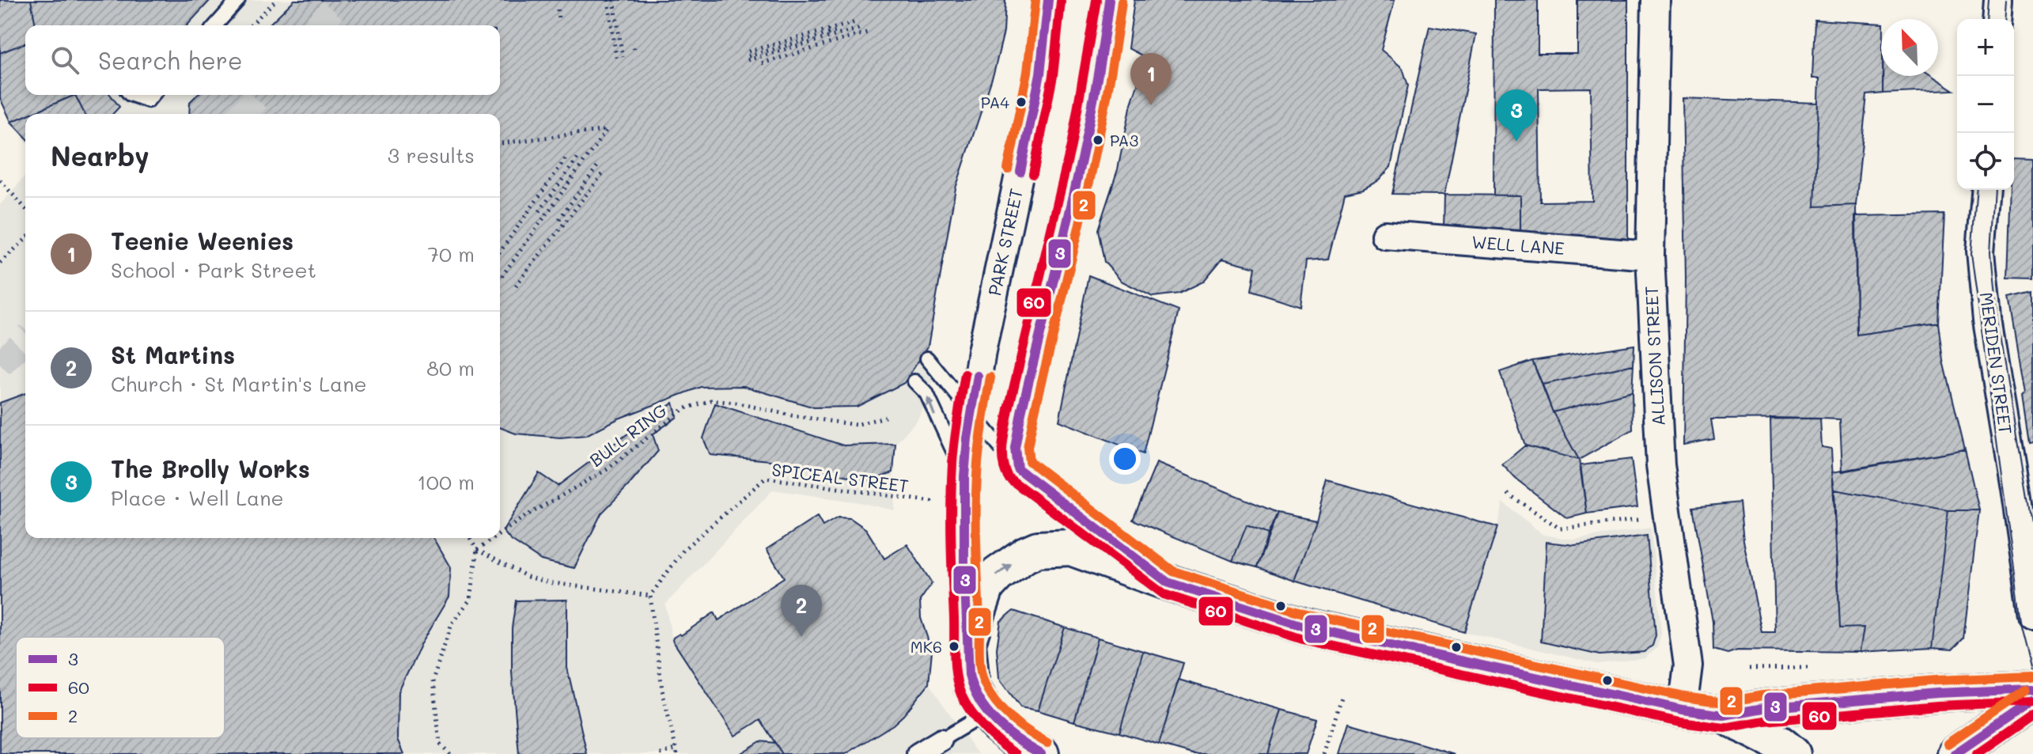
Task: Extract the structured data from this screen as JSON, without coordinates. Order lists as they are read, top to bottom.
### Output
{
  "streets": {
    "street": [
      "PARK STREET",
      "WELL LANE",
      "ALLISON STREET",
      "MERIDEN STREET"
    ],
    "path": ["BULL RING", "SPICEAL STREET"]
  },
  "crossings": [
    ["WELL LANE", "ALLISON STREET"]
  ],
  "places": ["PA4", "PA3", "MK6"],
  "lines": ["transit line 3", "transit line 60", "transit line 2"],
  "legend": ["3", "60", "2"],
  "north": "top left",
  "page": {
    "map_buttons": ["+", "−"],
    "search": "Search here",
    "pins": ["1", "3", "2"],
    "heading": ["Nearby", "3 results"],
    "list": [
      {
        "mark": "1",
        "name": "Teenie Weenies",
        "note": "School · Park Street",
        "value": "70 m"
      },
      {
        "mark": "2",
        "name": "St Martins",
        "note": "Church · St Martin's Lane",
        "value": "80 m"
      },
      {
        "mark": "3",
        "name": "The Brolly Works",
        "note": "Place · Well Lane",
        "value": "100 m"
      }
    ]
  }
}
